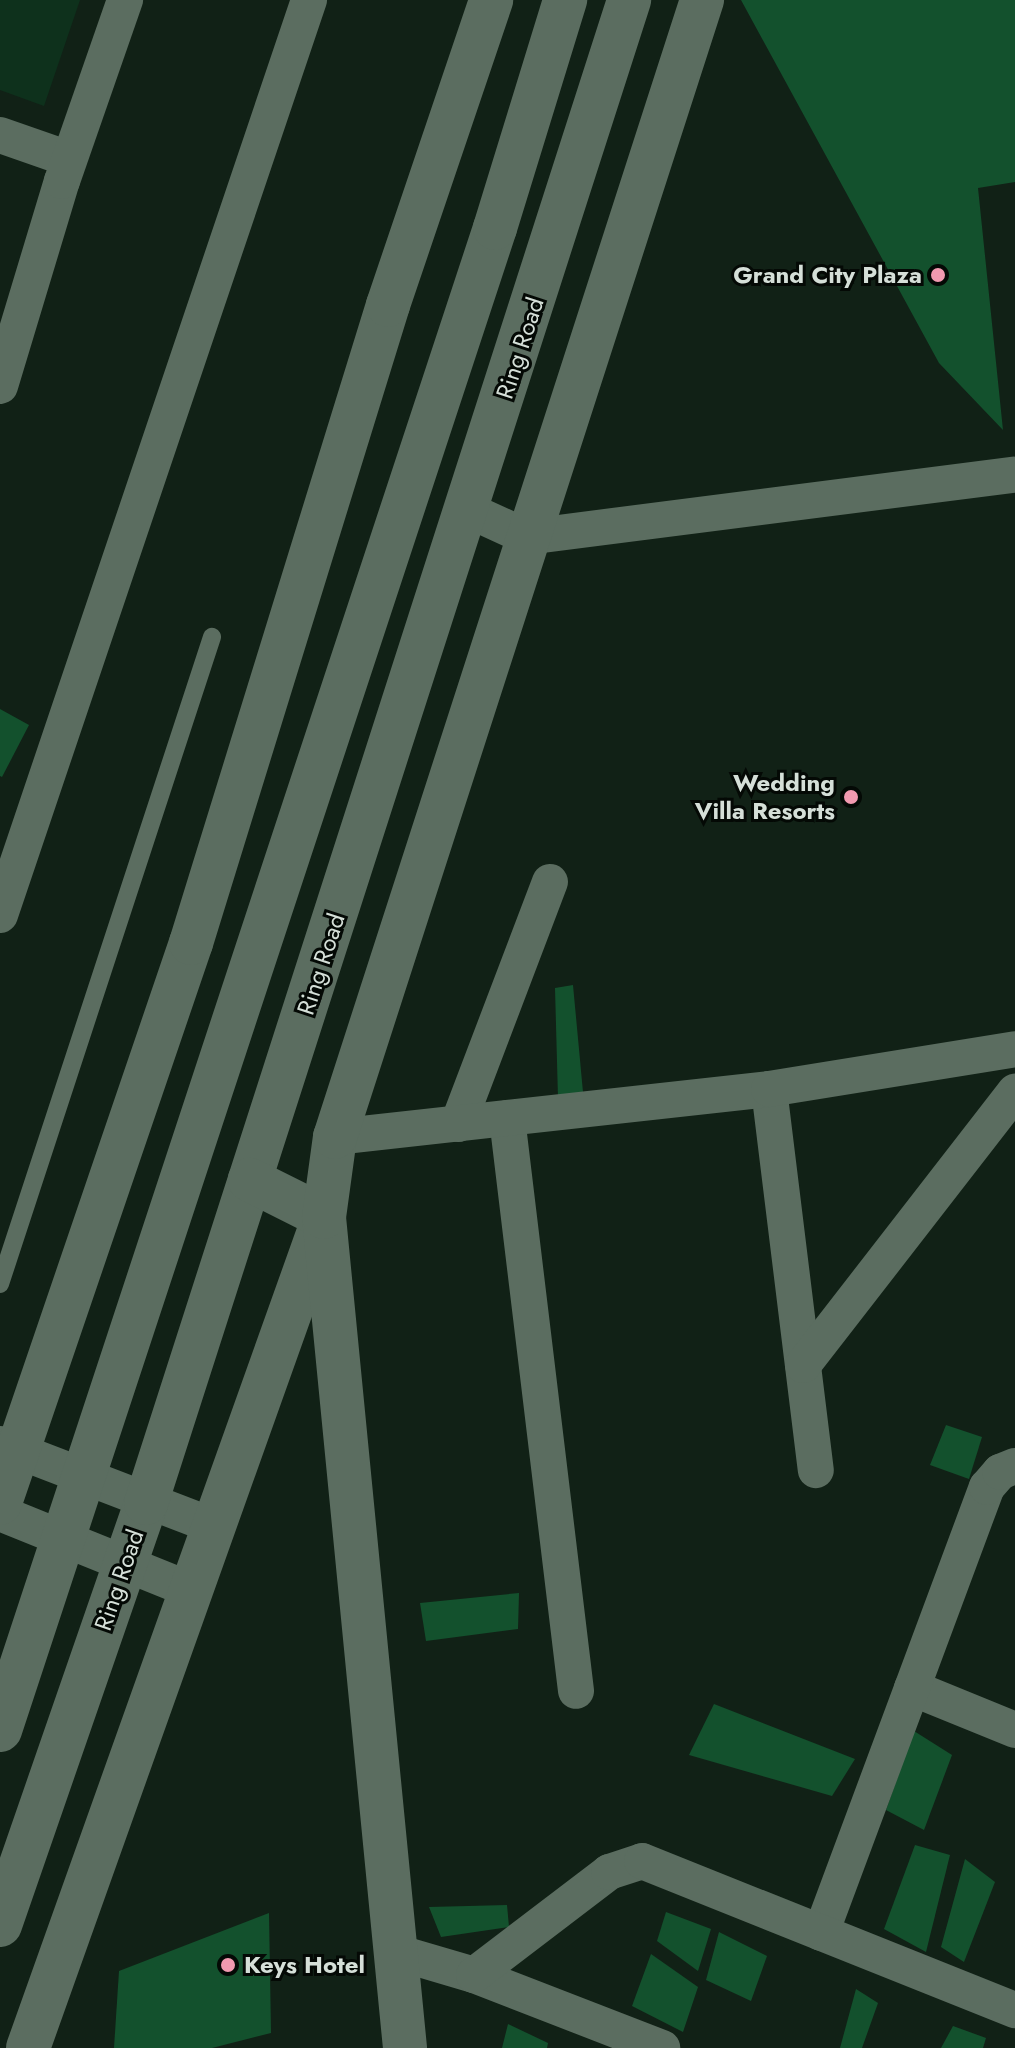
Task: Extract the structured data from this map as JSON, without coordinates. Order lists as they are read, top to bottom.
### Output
{
  "streets": {
    "street": ["Ring Road"]
  },
  "places": ["Grand City Plaza", "Wedding Villa Resorts", "Keys Hotel"]
}
